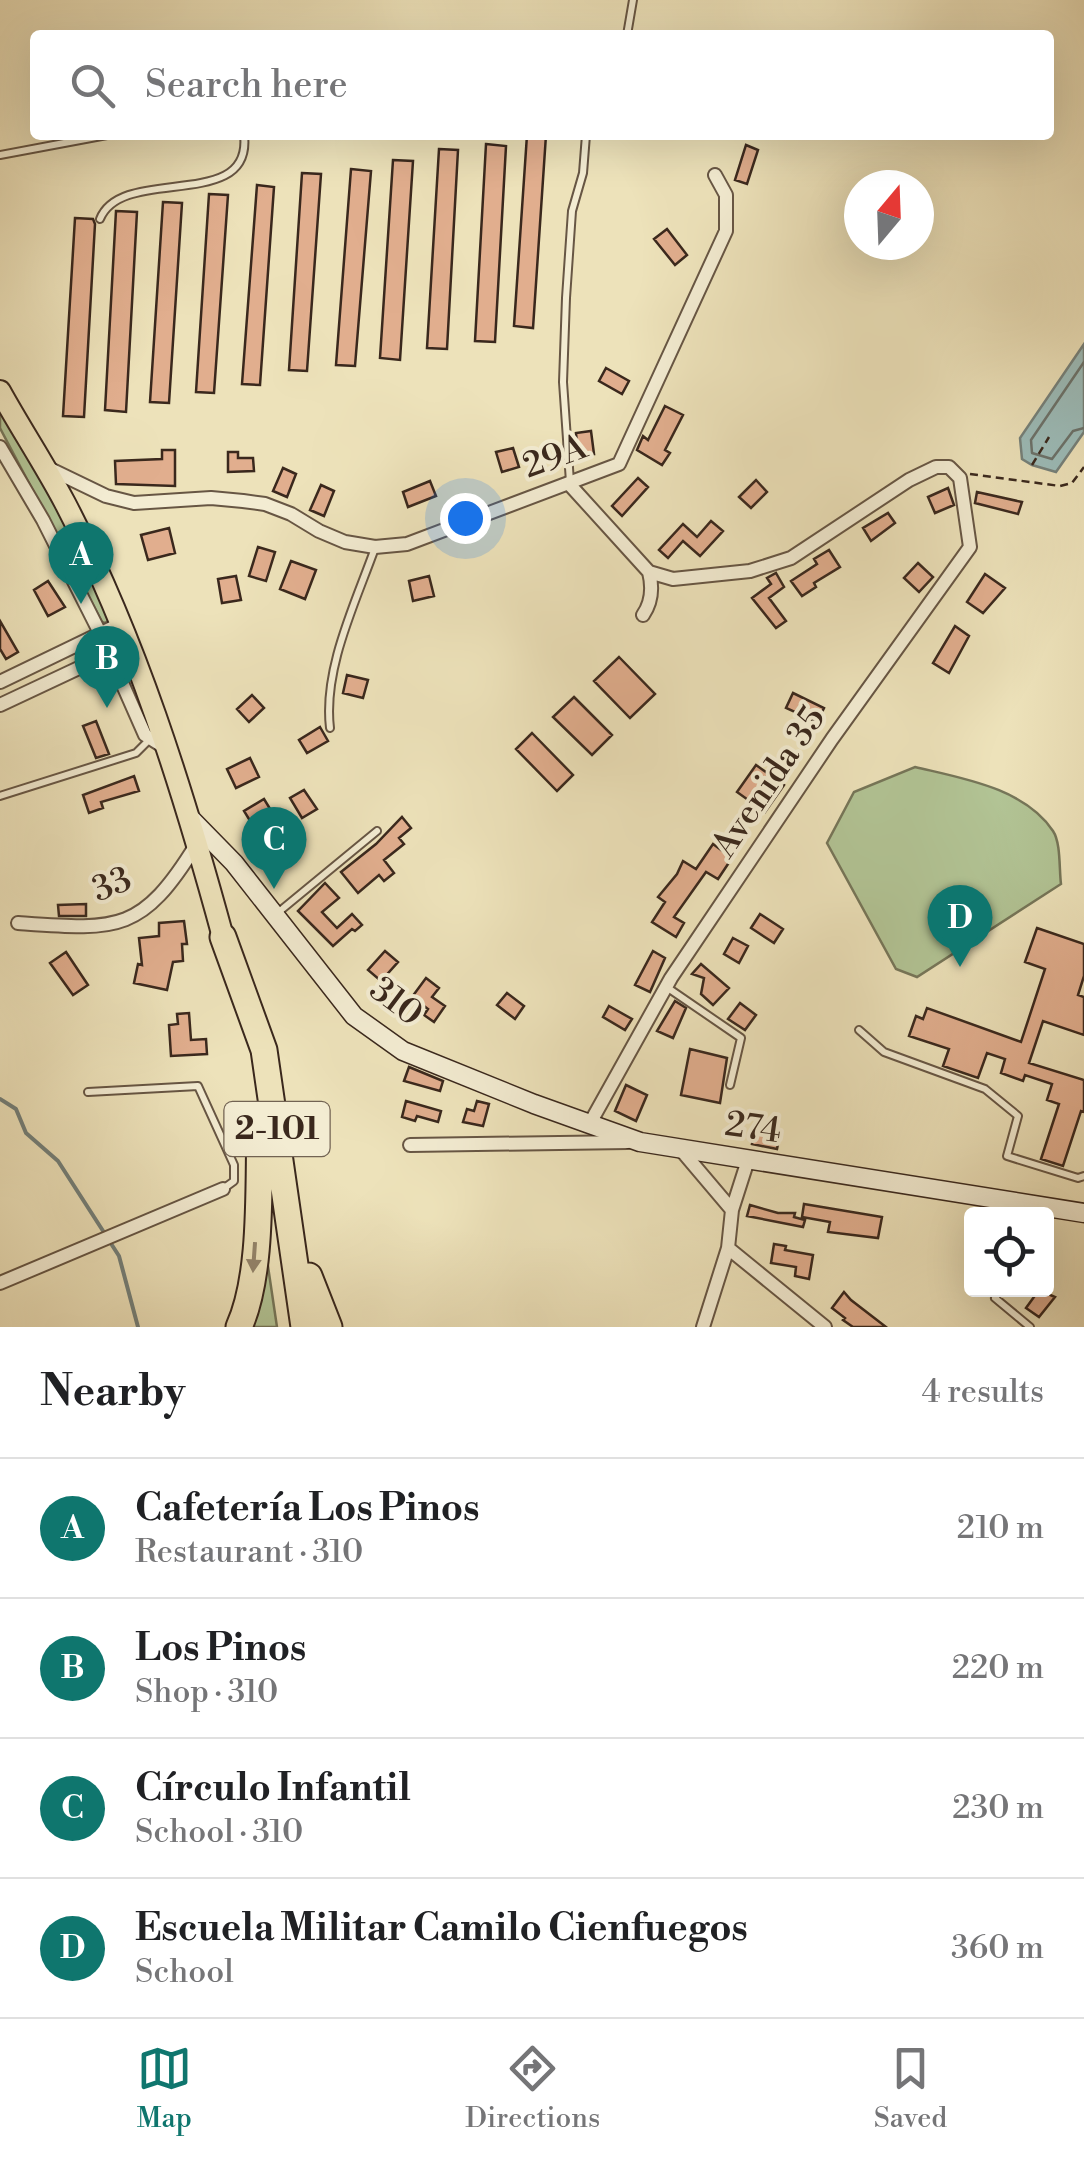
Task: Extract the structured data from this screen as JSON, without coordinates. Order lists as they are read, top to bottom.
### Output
{
  "streets": {
    "highway": ["2-101"],
    "street": [
      "29A",
      "Avenida 35",
      "33",
      "310",
      "274"
    ]
  },
  "crossings": [
    ["29A", "2-101"],
    ["Avenida 35", "310"],
    ["33", "2-101"],
    ["310", "274"],
    ["310", "2-101"]
  ],
  "north": "top",
  "page": {
    "search": "Search here",
    "pins": [
      "A",
      "B",
      "C",
      "D"
    ],
    "heading": ["Nearby", "4 results"],
    "list": [
      {
        "mark": "A",
        "name": "Cafetería Los Pinos",
        "note": "Restaurant · 310",
        "value": "210 m"
      },
      {
        "mark": "B",
        "name": "Los Pinos",
        "note": "Shop · 310",
        "value": "220 m"
      },
      {
        "mark": "C",
        "name": "Círculo Infantil",
        "note": "School · 310",
        "value": "230 m"
      },
      {
        "mark": "D",
        "name": "Escuela Militar Camilo Cienfuegos",
        "note": "School",
        "value": "360 m"
      }
    ],
    "nav": ["Map", "Directions", "Saved"]
  }
}
